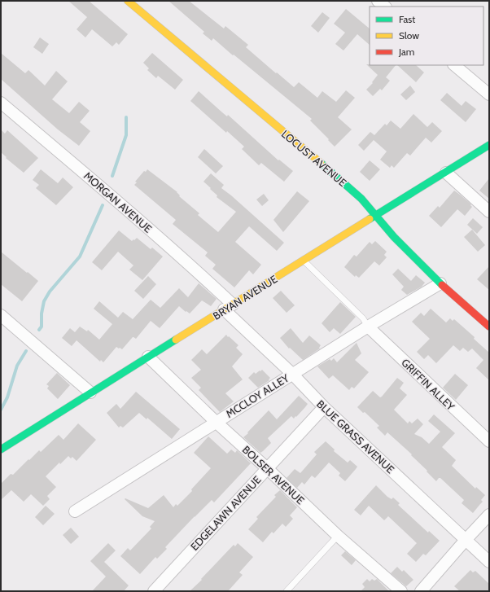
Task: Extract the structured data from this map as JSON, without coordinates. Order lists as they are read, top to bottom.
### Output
{
  "streets": {
    "street": [
      "LOCUST AVENUE",
      "MORGAN AVENUE",
      "BRYAN AVENUE",
      "GRIFFIN ALLEY",
      "MCCLOY ALLEY",
      "BLUE GRASS AVENUE",
      "BOLSER AVENUE",
      "EDGELAWN AVENUE"
    ]
  },
  "crossings": [
    ["LOCUST AVENUE", "BRYAN AVENUE"],
    ["LOCUST AVENUE", "MCCLOY ALLEY"],
    ["MORGAN AVENUE", "BRYAN AVENUE"],
    ["MORGAN AVENUE", "BLUE GRASS AVENUE"],
    ["BRYAN AVENUE", "BLUE GRASS AVENUE"],
    ["BRYAN AVENUE", "BOLSER AVENUE"],
    ["GRIFFIN ALLEY", "MCCLOY ALLEY"],
    ["MCCLOY ALLEY", "BLUE GRASS AVENUE"],
    ["MCCLOY ALLEY", "BOLSER AVENUE"],
    ["BLUE GRASS AVENUE", "EDGELAWN AVENUE"],
    ["BOLSER AVENUE", "EDGELAWN AVENUE"]
  ],
  "legend": ["Fast", "Slow", "Jam"]
}
